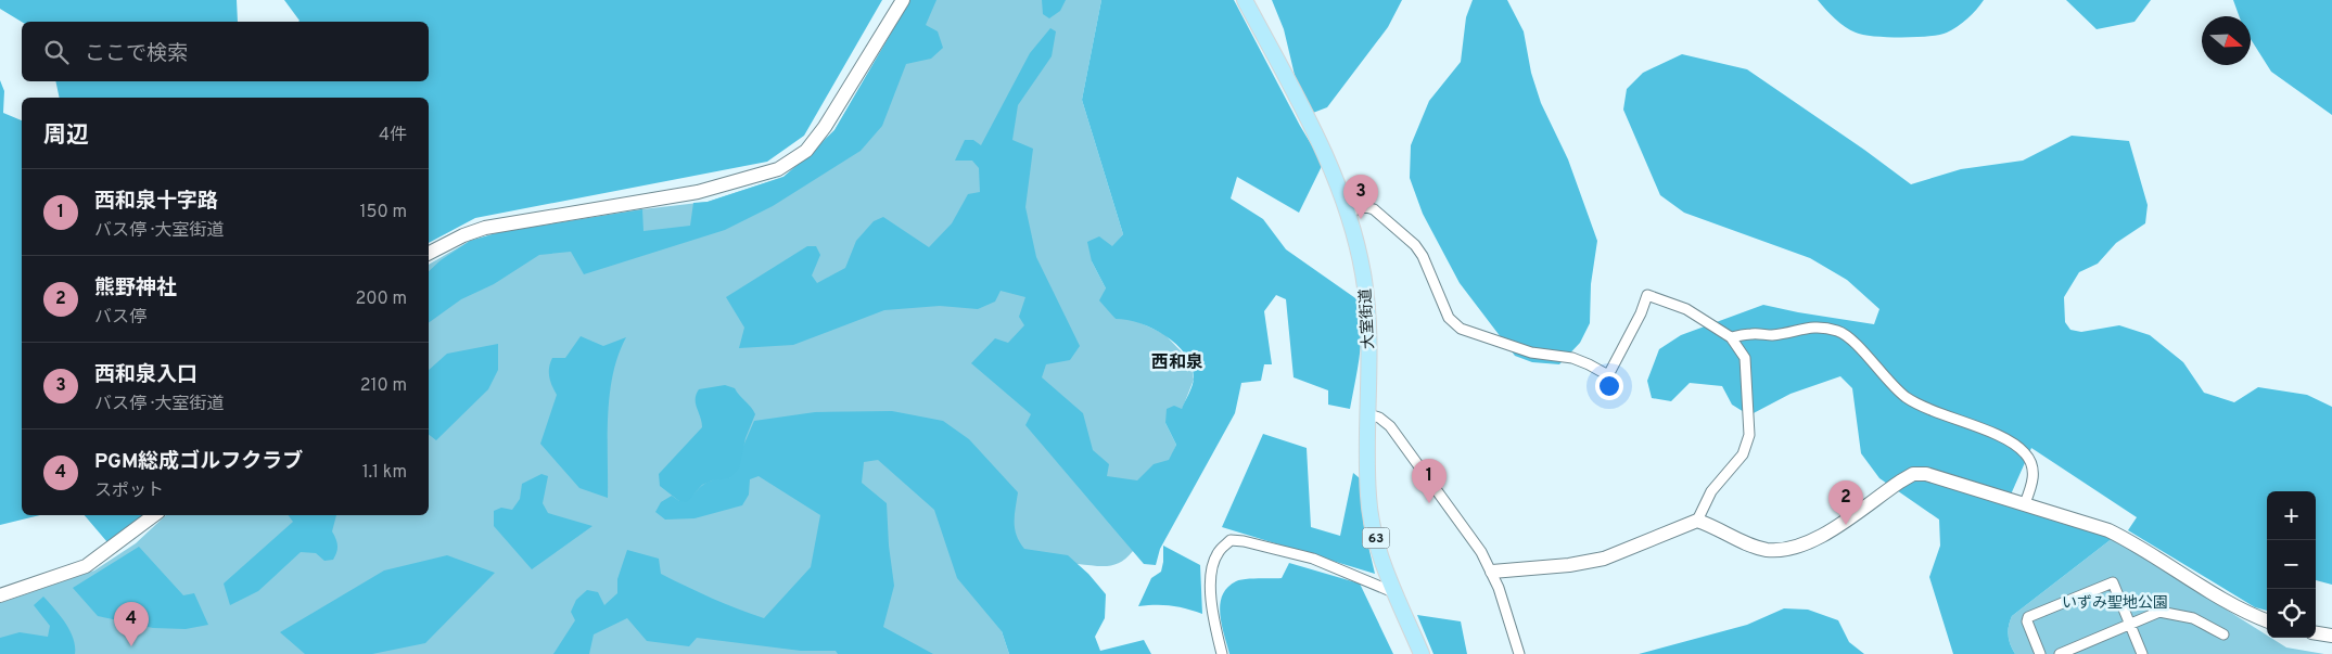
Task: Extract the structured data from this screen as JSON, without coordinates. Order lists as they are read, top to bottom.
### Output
{
  "streets": {
    "main road": ["大室街道", "63"]
  },
  "districts": ["西和泉"],
  "parks": ["いずみ聖地公園"],
  "north": "right",
  "page": {
    "search": "ここで検索",
    "heading": ["周辺", "4件"],
    "list": [
      {
        "mark": "1",
        "name": "西和泉十字路",
        "note": "バス停 · 大室街道",
        "value": "150 m"
      },
      {
        "mark": "2",
        "name": "熊野神社",
        "note": "バス停",
        "value": "200 m"
      },
      {
        "mark": "3",
        "name": "西和泉入口",
        "note": "バス停 · 大室街道",
        "value": "210 m"
      },
      {
        "mark": "4",
        "name": "PGM総成ゴルフクラブ",
        "note": "スポット",
        "value": "1.1 km"
      }
    ],
    "pins": [
      "3",
      "1",
      "2",
      "4"
    ],
    "map_buttons": ["+", "−"]
  }
}
